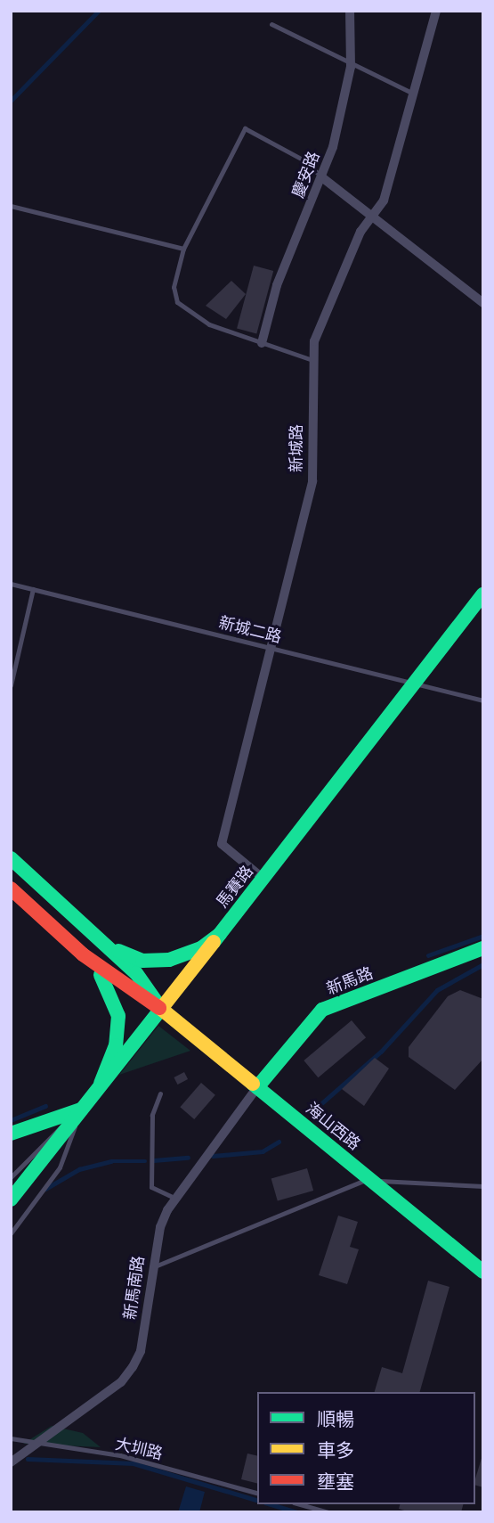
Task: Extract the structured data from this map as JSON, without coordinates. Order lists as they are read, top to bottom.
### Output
{
  "streets": {
    "main road": ["馬賽路", "新馬路", "海山西路"],
    "street": ["慶安路", "新城路", "新馬南路"],
    "lane": ["新城二路", "大圳路"]
  },
  "crossings": [
    ["新城路", "新城二路"],
    ["新城路", "馬賽路"],
    ["新城二路", "馬賽路"],
    ["馬賽路", "海山西路"],
    ["新馬路", "海山西路"],
    ["新馬路", "新馬南路"],
    ["海山西路", "新馬南路"],
    ["新馬南路", "大圳路"]
  ],
  "legend": ["順暢", "車多", "壅塞"]
}
